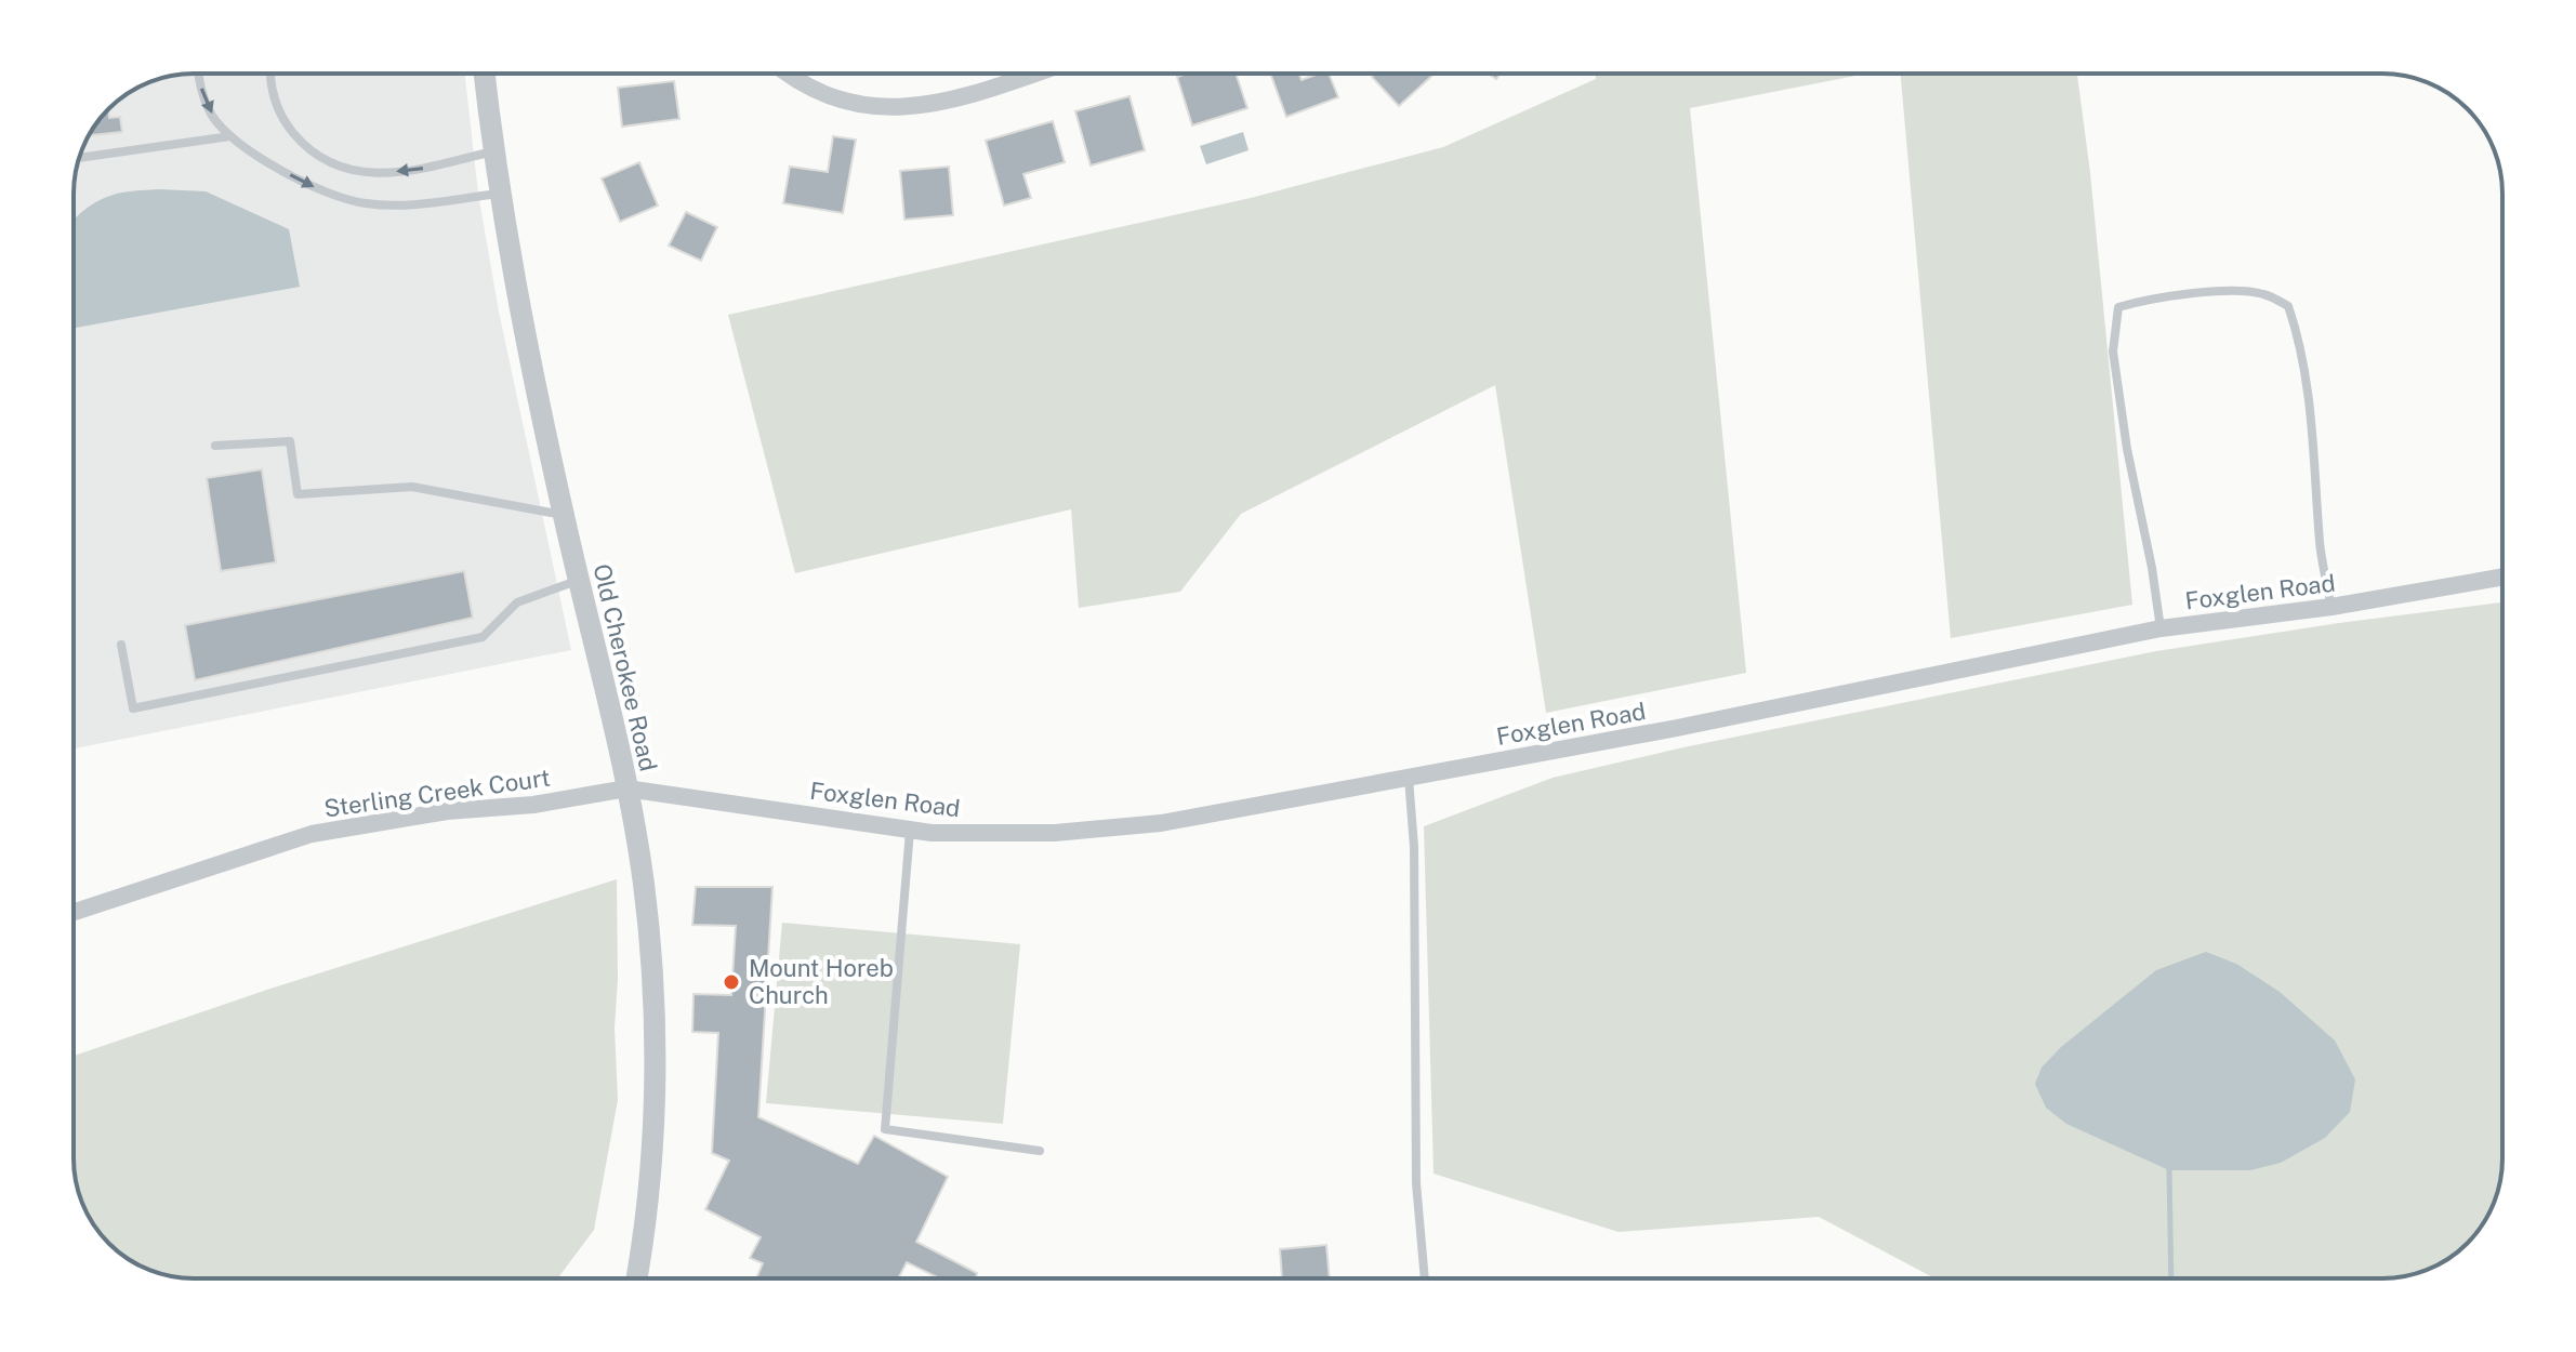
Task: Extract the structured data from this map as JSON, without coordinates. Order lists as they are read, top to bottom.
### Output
{
  "streets": {
    "street": ["Foxglen Road", "Old Cherokee Road", "Sterling Creek Court"]
  },
  "crossings": [
    ["Foxglen Road", "Old Cherokee Road"],
    ["Foxglen Road", "Sterling Creek Court"],
    ["Old Cherokee Road", "Sterling Creek Court"]
  ],
  "places": ["Mount Horeb Church"]
}
